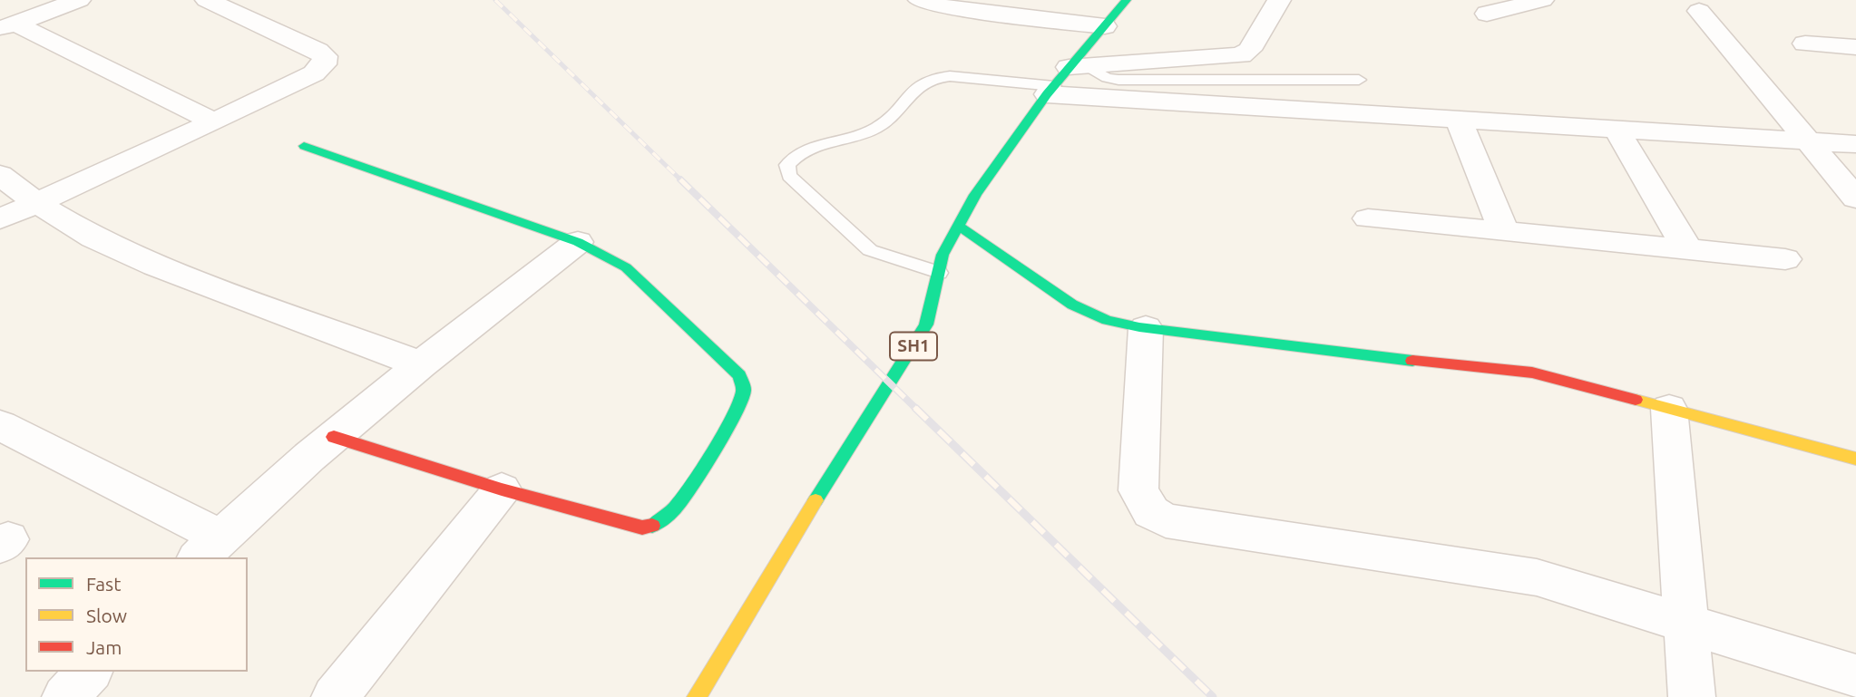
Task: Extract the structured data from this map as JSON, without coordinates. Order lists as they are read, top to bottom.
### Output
{
  "streets": {
    "street": ["SH1"]
  },
  "legend": ["Fast", "Slow", "Jam"]
}
